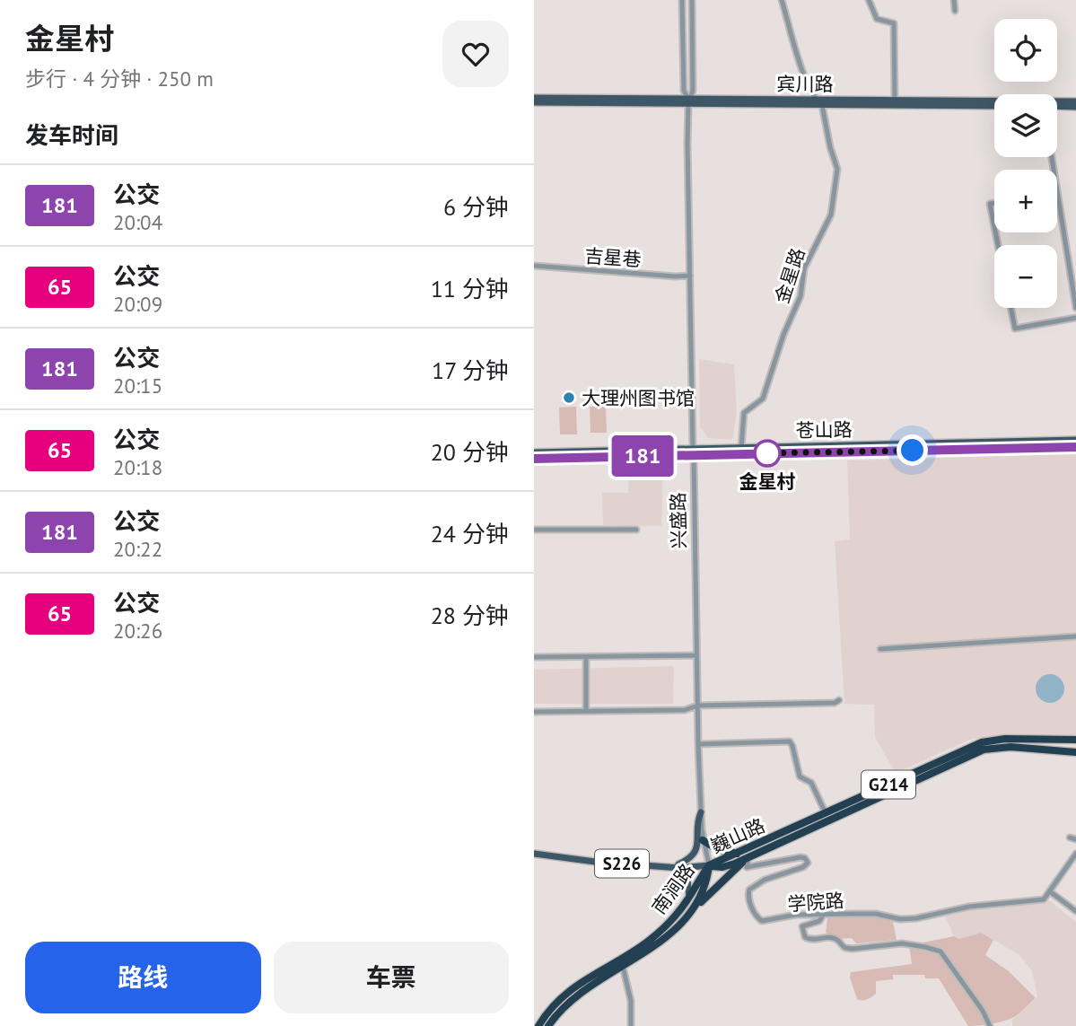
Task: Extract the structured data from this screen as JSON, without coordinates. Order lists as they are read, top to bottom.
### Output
{
  "streets": {
    "highway": ["G214", "巍山路", "南涧路"],
    "main road": ["宾川路", "苍山路", "S226"],
    "street": [
      "吉星巷",
      "金星路",
      "兴盛路",
      "学院路"
    ]
  },
  "crossings": [
    ["宾川路", "金星路"],
    ["宾川路", "兴盛路"],
    ["吉星巷", "兴盛路"],
    ["金星路", "苍山路"],
    ["苍山路", "兴盛路"],
    ["兴盛路", "巍山路"],
    ["兴盛路", "S226"],
    ["兴盛路", "南涧路"],
    ["巍山路", "S226"],
    ["巍山路", "南涧路"],
    ["S226", "南涧路"]
  ],
  "places": ["大理州图书馆", "金星村"],
  "lines": ["bus line 181"],
  "page": {
    "heading": [
      ["金星村", "步行 · 4 分钟 · 250 m"],
      "发车时间"
    ],
    "on_map": "181",
    "map_buttons": ["+", "−"],
    "list": [
      {
        "mark": "181",
        "name": "公交",
        "note": "20:04",
        "value": "6 分钟"
      },
      {
        "mark": "65",
        "name": "公交",
        "note": "20:09",
        "value": "11 分钟"
      },
      {
        "mark": "181",
        "name": "公交",
        "note": "20:15",
        "value": "17 分钟"
      },
      {
        "mark": "65",
        "name": "公交",
        "note": "20:18",
        "value": "20 分钟"
      },
      {
        "mark": "181",
        "name": "公交",
        "note": "20:22",
        "value": "24 分钟"
      },
      {
        "mark": "65",
        "name": "公交",
        "note": "20:26",
        "value": "28 分钟"
      }
    ],
    "buttons": ["路线", "车票"]
  }
}
